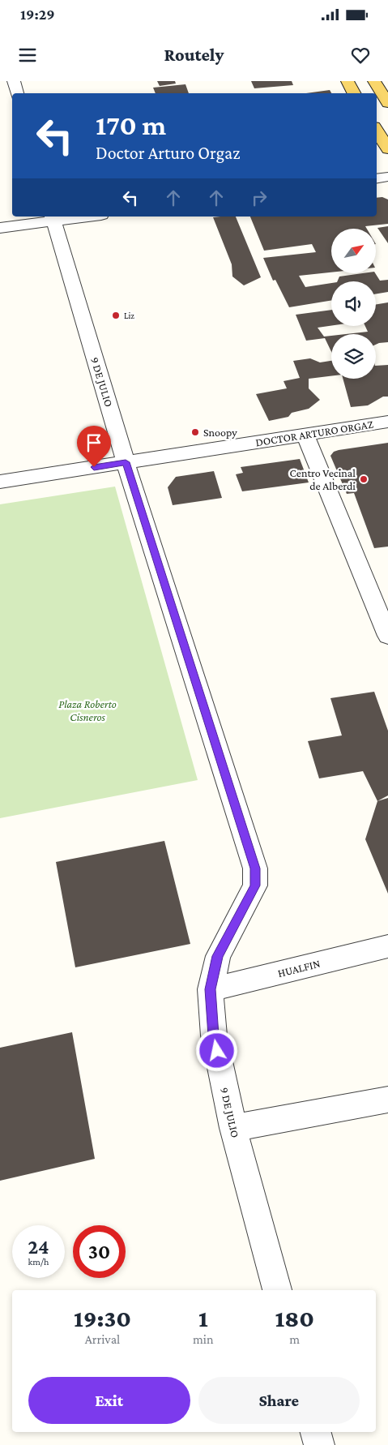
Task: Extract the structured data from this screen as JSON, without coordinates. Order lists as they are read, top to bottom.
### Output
{
  "streets": {
    "street": ["9 DE JULIO", "DOCTOR ARTURO ORGAZ", "HUALFIN"]
  },
  "crossings": [
    ["9 DE JULIO", "DOCTOR ARTURO ORGAZ"],
    ["9 DE JULIO", "HUALFIN"]
  ],
  "parks": ["Plaza Roberto Cisneros"],
  "places": ["Liz", "Snoopy", "Centro Vecinal de Alberdi"],
  "north": "top right",
  "page": {
    "status": "19:29",
    "header": "Routely",
    "turn": ["170 m", "Doctor Arturo Orgaz"],
    "speed": "24 km/h",
    "limit": "30",
    "eta": [
      "19:30",
      "Arrival",
      "1",
      "min",
      "180",
      "m"
    ],
    "buttons": ["Exit", "Share"]
  }
}
